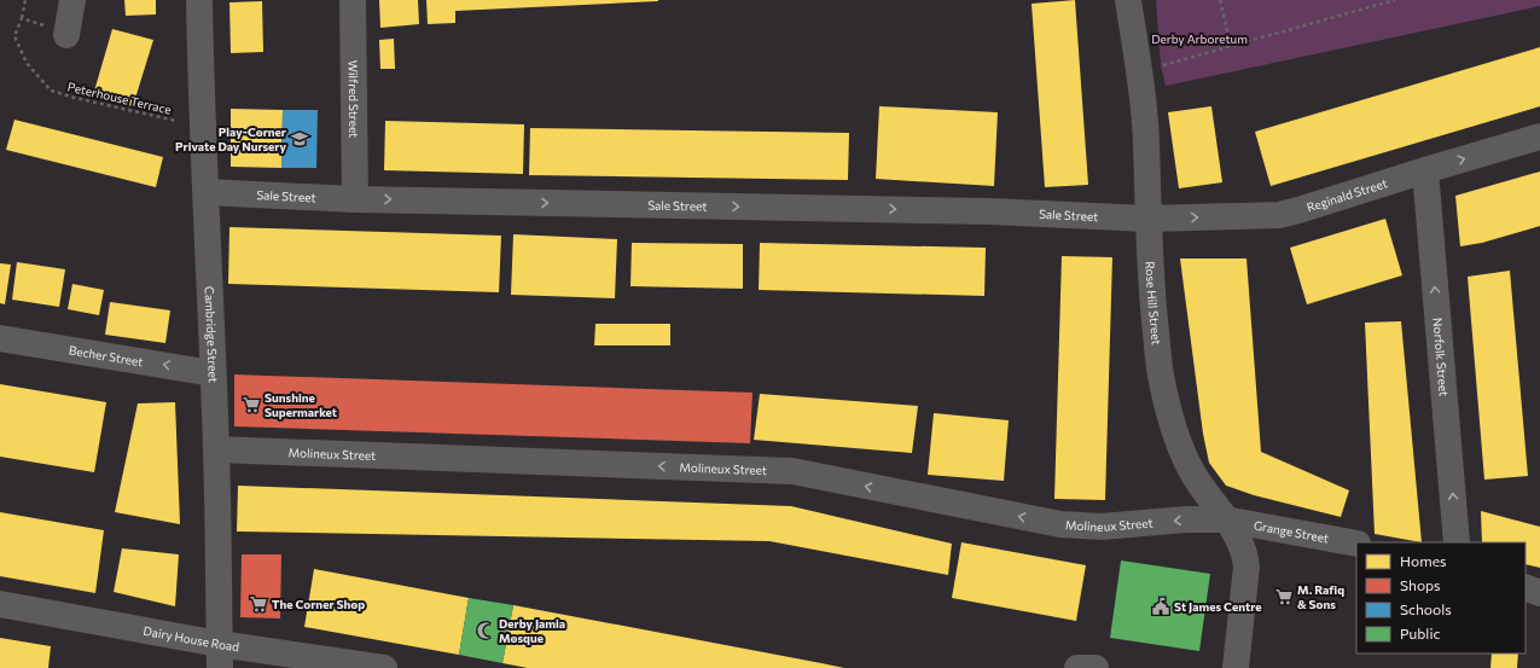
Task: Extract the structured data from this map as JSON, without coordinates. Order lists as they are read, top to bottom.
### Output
{
  "streets": {
    "street": [
      "Wilfred Street",
      "Sale Street",
      "Reginald Street",
      "Rose Hill Street",
      "Cambridge Street",
      "Becher Street",
      "Norfolk Street",
      "Molineux Street",
      "Grange Street",
      "Dairy House Road"
    ],
    "path": ["Peterhouse Terrace"]
  },
  "crossings": [
    ["Peterhouse Terrace", "Cambridge Street"],
    ["Wilfred Street", "Sale Street"],
    ["Sale Street", "Reginald Street"],
    ["Sale Street", "Rose Hill Street"],
    ["Sale Street", "Cambridge Street"],
    ["Reginald Street", "Rose Hill Street"],
    ["Reginald Street", "Norfolk Street"],
    ["Rose Hill Street", "Molineux Street"],
    ["Rose Hill Street", "Grange Street"],
    ["Cambridge Street", "Becher Street"],
    ["Cambridge Street", "Molineux Street"],
    ["Cambridge Street", "Dairy House Road"],
    ["Molineux Street", "Grange Street"]
  ],
  "one_way": [
    "Sale Street",
    "Reginald Street",
    "Becher Street",
    "Norfolk Street",
    "Molineux Street"
  ],
  "parks": ["Derby Arboretum"],
  "places": {
    "school or university": ["Play-Corner Private Day Nursery"],
    "supermarket": ["Sunshine Supermarket", "M. Rafiq & Sons", "The Corner Shop"],
    "public building": ["St James Centre"],
    "mosque": ["Derby Jamia Mosque"]
  },
  "legend": [
    "Homes",
    "Shops",
    "Schools",
    "Public"
  ]
}
